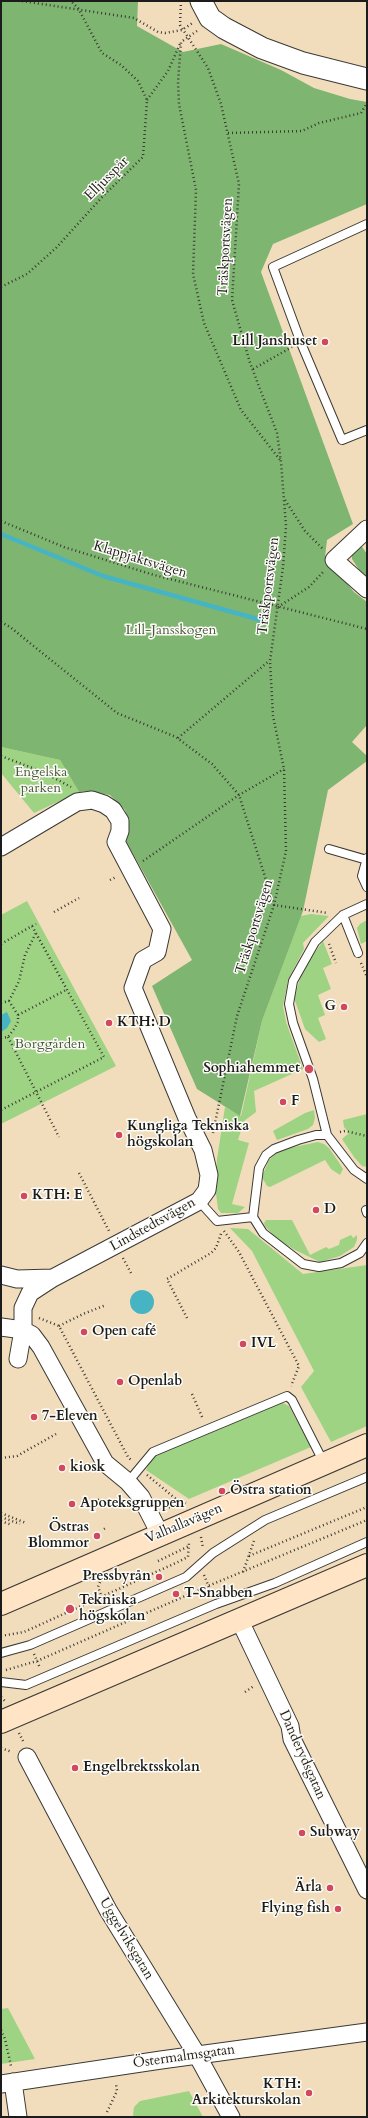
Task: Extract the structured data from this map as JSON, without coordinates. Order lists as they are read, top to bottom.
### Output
{
  "streets": {
    "main road": ["Valhallavägen"],
    "street": [
      "Lindstedtsvägen",
      "Danderydsgatan",
      "Uggelviksgatan",
      "Östermalmsgatan"
    ],
    "path": ["Elljusspår", "Träskportsvägen", "Klappjaktsvägen"]
  },
  "crossings": [
    ["Träskportsvägen", "Klappjaktsvägen"],
    ["Träskportsvägen", "Lindstedtsvägen"],
    ["Uggelviksgatan", "Östermalmsgatan"]
  ],
  "parks": ["Lill-Jansskogen", "Engelska parken", "Borggården"],
  "places": [
    "Lill Janshuset",
    "G",
    "KTH: D",
    "Sophiahemmet",
    "F",
    "Kungliga Tekniska högskolan",
    "KTH: E",
    "D",
    "Open café",
    "IVL",
    "Openlab",
    "7-Eleven",
    "kiosk",
    "Östra station",
    "Apoteksgruppen",
    "Östras Blommor",
    "Pressbyrån",
    "T-Snabben",
    "Tekniska högskolan",
    "Engelbrektsskolan",
    "Subway",
    "Ärla",
    "Flying fish",
    "KTH: Arkitekturskolan"
  ]
}
